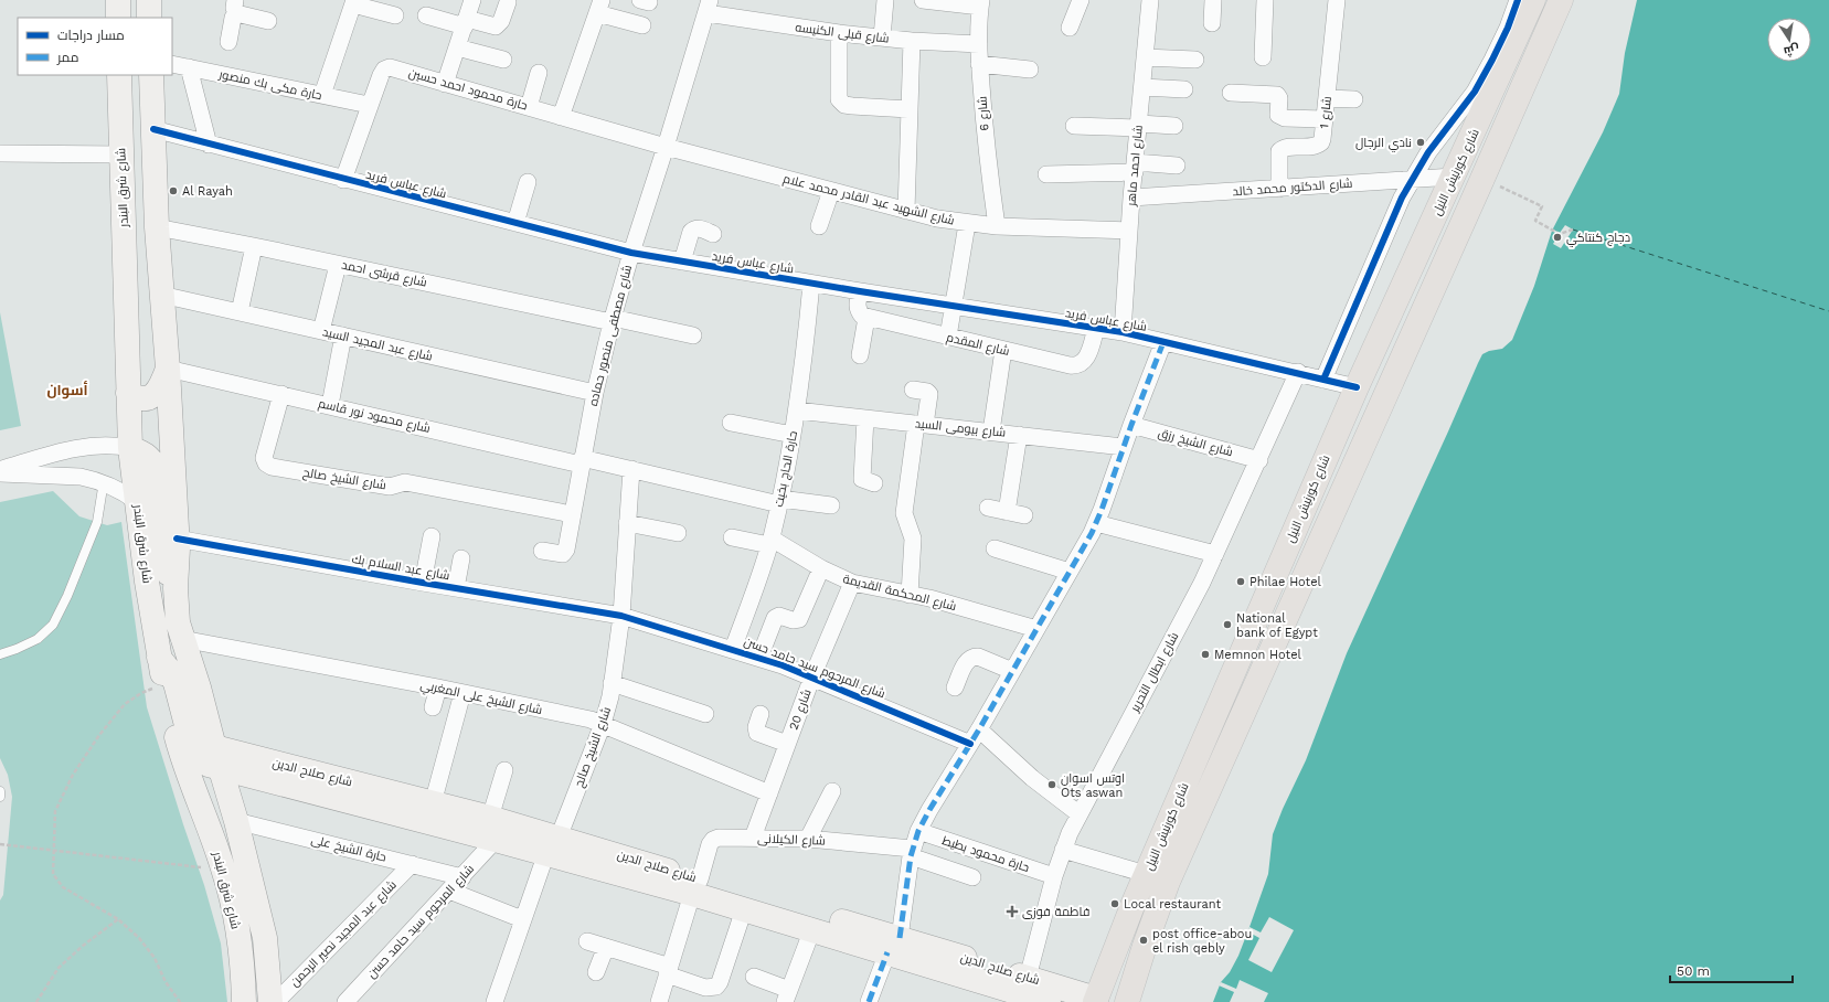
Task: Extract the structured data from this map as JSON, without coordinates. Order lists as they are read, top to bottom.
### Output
{
  "streets": {
    "main road": ["شارع كورنيش النيل", "شارع شرق البندر", "شارع صلاح الدين"],
    "street": [
      "شارع قبلى الكنيسه",
      "حارة مكى بك منصور",
      "حارة محمود احمد حسين",
      "شارع 1",
      "شارع 6",
      "شارع احمد ماهر",
      "شارع عباس فريد",
      "شارع الدكتور محمد خالد",
      "شارع الشهيد عبد القادر محمد علام",
      "شارع قرشى احمد",
      "شارع مصطفى منصور حماده",
      "شارع عبد المجيد السيد",
      "شارع المقدم",
      "شارع محمود نور قاسم",
      "شارع بيومى السيد",
      "شارع الشيخ رزق",
      "حارة الحاج بخيت",
      "شارع الشيخ صالح",
      "شارع عبد السلام بك",
      "شارع المحكمة القديمة",
      "شارع المرحوم سيد حامد حسن",
      "شارع ابطال التحرير",
      "شارع الشيخ على المغربي",
      "شارع 20",
      "شارع الكيلانى",
      "حارة الشيخ على",
      "حارة محمود بطيط",
      "شارع عبد المجيد نصير الرحمن"
    ]
  },
  "crossings": [
    ["شارع قبلى الكنيسه", "شارع 6"],
    ["شارع قبلى الكنيسه", "شارع مصطفى منصور حماده"],
    ["حارة مكى بك منصور", "حارة محمود احمد حسين"],
    ["حارة محمود احمد حسين", "شارع عباس فريد"],
    ["حارة محمود احمد حسين", "شارع الشهيد عبد القادر محمد علام"],
    ["حارة محمود احمد حسين", "شارع مصطفى منصور حماده"],
    ["شارع 1", "شارع الدكتور محمد خالد"],
    ["شارع 6", "شارع الشهيد عبد القادر محمد علام"],
    ["شارع احمد ماهر", "شارع عباس فريد"],
    ["شارع احمد ماهر", "شارع الدكتور محمد خالد"],
    ["شارع احمد ماهر", "شارع الشهيد عبد القادر محمد علام"],
    ["شارع كورنيش النيل", "شارع عباس فريد"],
    ["شارع كورنيش النيل", "شارع الدكتور محمد خالد"],
    ["شارع كورنيش النيل", "شارع صلاح الدين"],
    ["شارع عباس فريد", "شارع مصطفى منصور حماده"],
    ["شارع عباس فريد", "شارع المقدم"],
    ["شارع عباس فريد", "حارة الحاج بخيت"],
    ["شارع عباس فريد", "شارع ابطال التحرير"],
    ["شارع الشهيد عبد القادر محمد علام", "شارع مصطفى منصور حماده"],
    ["شارع قرشى احمد", "شارع مصطفى منصور حماده"],
    ["شارع مصطفى منصور حماده", "شارع عبد المجيد السيد"],
    ["شارع مصطفى منصور حماده", "شارع محمود نور قاسم"],
    ["شارع مصطفى منصور حماده", "شارع الشيخ صالح"],
    ["شارع محمود نور قاسم", "حارة الحاج بخيت"],
    ["شارع محمود نور قاسم", "شارع الشيخ صالح"],
    ["شارع بيومى السيد", "حارة الحاج بخيت"],
    ["شارع الشيخ رزق", "شارع ابطال التحرير"],
    ["حارة الحاج بخيت", "شارع المحكمة القديمة"],
    ["حارة الحاج بخيت", "شارع المرحوم سيد حامد حسن"],
    ["شارع الشيخ صالح", "شارع عبد السلام بك"],
    ["شارع الشيخ صالح", "شارع المرحوم سيد حامد حسن"],
    ["شارع الشيخ صالح", "شارع الشيخ على المغربي"],
    ["شارع الشيخ صالح", "شارع صلاح الدين"],
    ["شارع عبد السلام بك", "شارع المرحوم سيد حامد حسن"],
    ["شارع المحكمة القديمة", "شارع 20"],
    ["شارع المرحوم سيد حامد حسن", "شارع 20"],
    ["شارع المرحوم سيد حامد حسن", "شارع صلاح الدين"],
    ["شارع المرحوم سيد حامد حسن", "حارة الشيخ على"],
    ["شارع ابطال التحرير", "شارع صلاح الدين"],
    ["شارع ابطال التحرير", "حارة محمود بطيط"],
    ["شارع الشيخ على المغربي", "شارع 20"],
    ["شارع 20", "شارع الكيلانى"],
    ["شارع صلاح الدين", "شارع الكيلانى"],
    ["حارة الشيخ على", "شارع عبد المجيد نصير الرحمن"]
  ],
  "districts": ["أسوان"],
  "places": {
    "other": [
      "نادي الرجال",
      "Al Rayah",
      "دجاج كنتاكي",
      "Philae Hotel",
      "National bank of Egypt",
      "Memnon Hotel",
      "اوتس اسوان Ots aswan",
      "Local restaurant",
      "post office-abou el rish qebly"
    ],
    "health": ["فاطمة فوزى"]
  },
  "legend": ["مسار دراجات", "ممر"],
  "scale_bar": "50 m",
  "north": "bottom"
}
